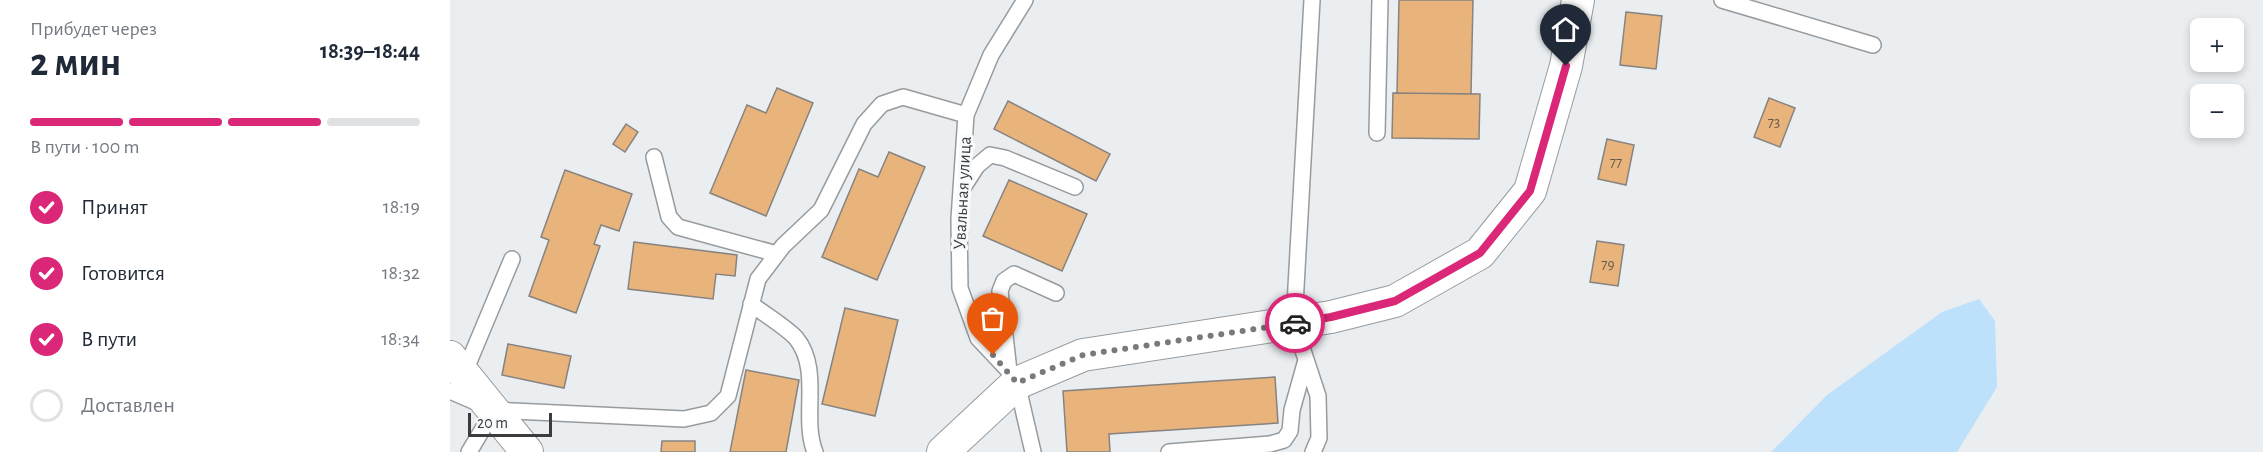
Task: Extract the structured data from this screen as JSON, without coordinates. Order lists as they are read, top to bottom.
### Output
{
  "streets": {
    "lane": ["Увальная улица"]
  },
  "house_numbers": ["73", "77", "79"],
  "scale_bar": "20 m",
  "page": {
    "heading": ["2 мин", "Прибудет через", "18:39–18:44"],
    "map_buttons": ["+", "−"],
    "bar": "В пути · 100 m",
    "list": [
      ["Принят", "18:19"],
      ["Готовится", "18:32"],
      ["В пути", "18:34"],
      "Доставлен"
    ],
    "scale": "20 m"
  }
}
